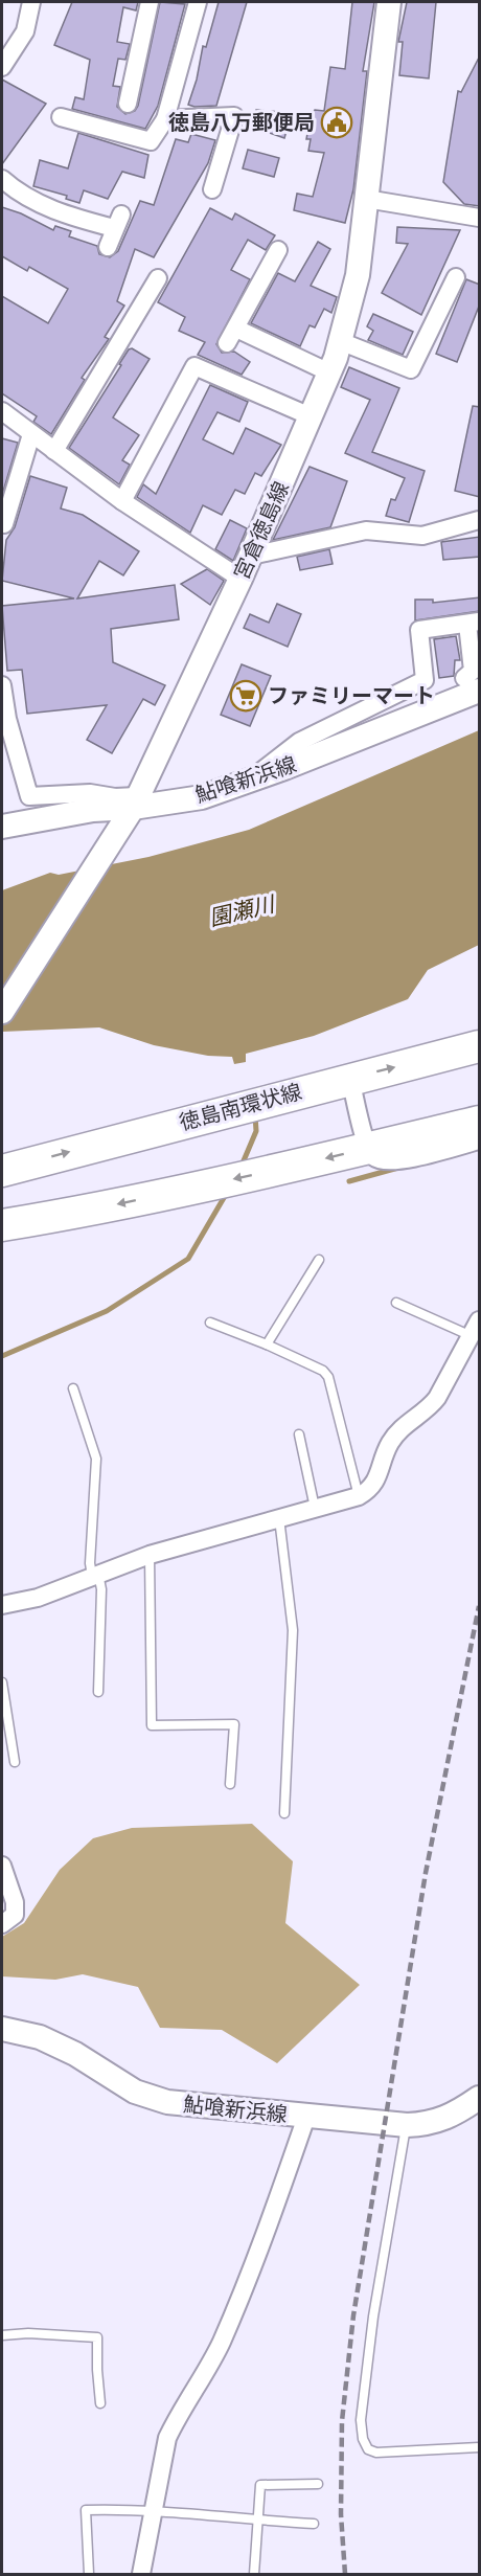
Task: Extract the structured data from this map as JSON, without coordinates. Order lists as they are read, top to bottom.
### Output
{
  "streets": {
    "highway": ["徳島南環状線"],
    "main road": ["宮倉徳島線", "鮎喰新浜線"]
  },
  "crossings": [
    ["宮倉徳島線", "鮎喰新浜線"]
  ],
  "water": ["園瀬川"],
  "places": {
    "public building": ["徳島八万郵便局"],
    "supermarket": ["ファミリーマート"]
  }
}
